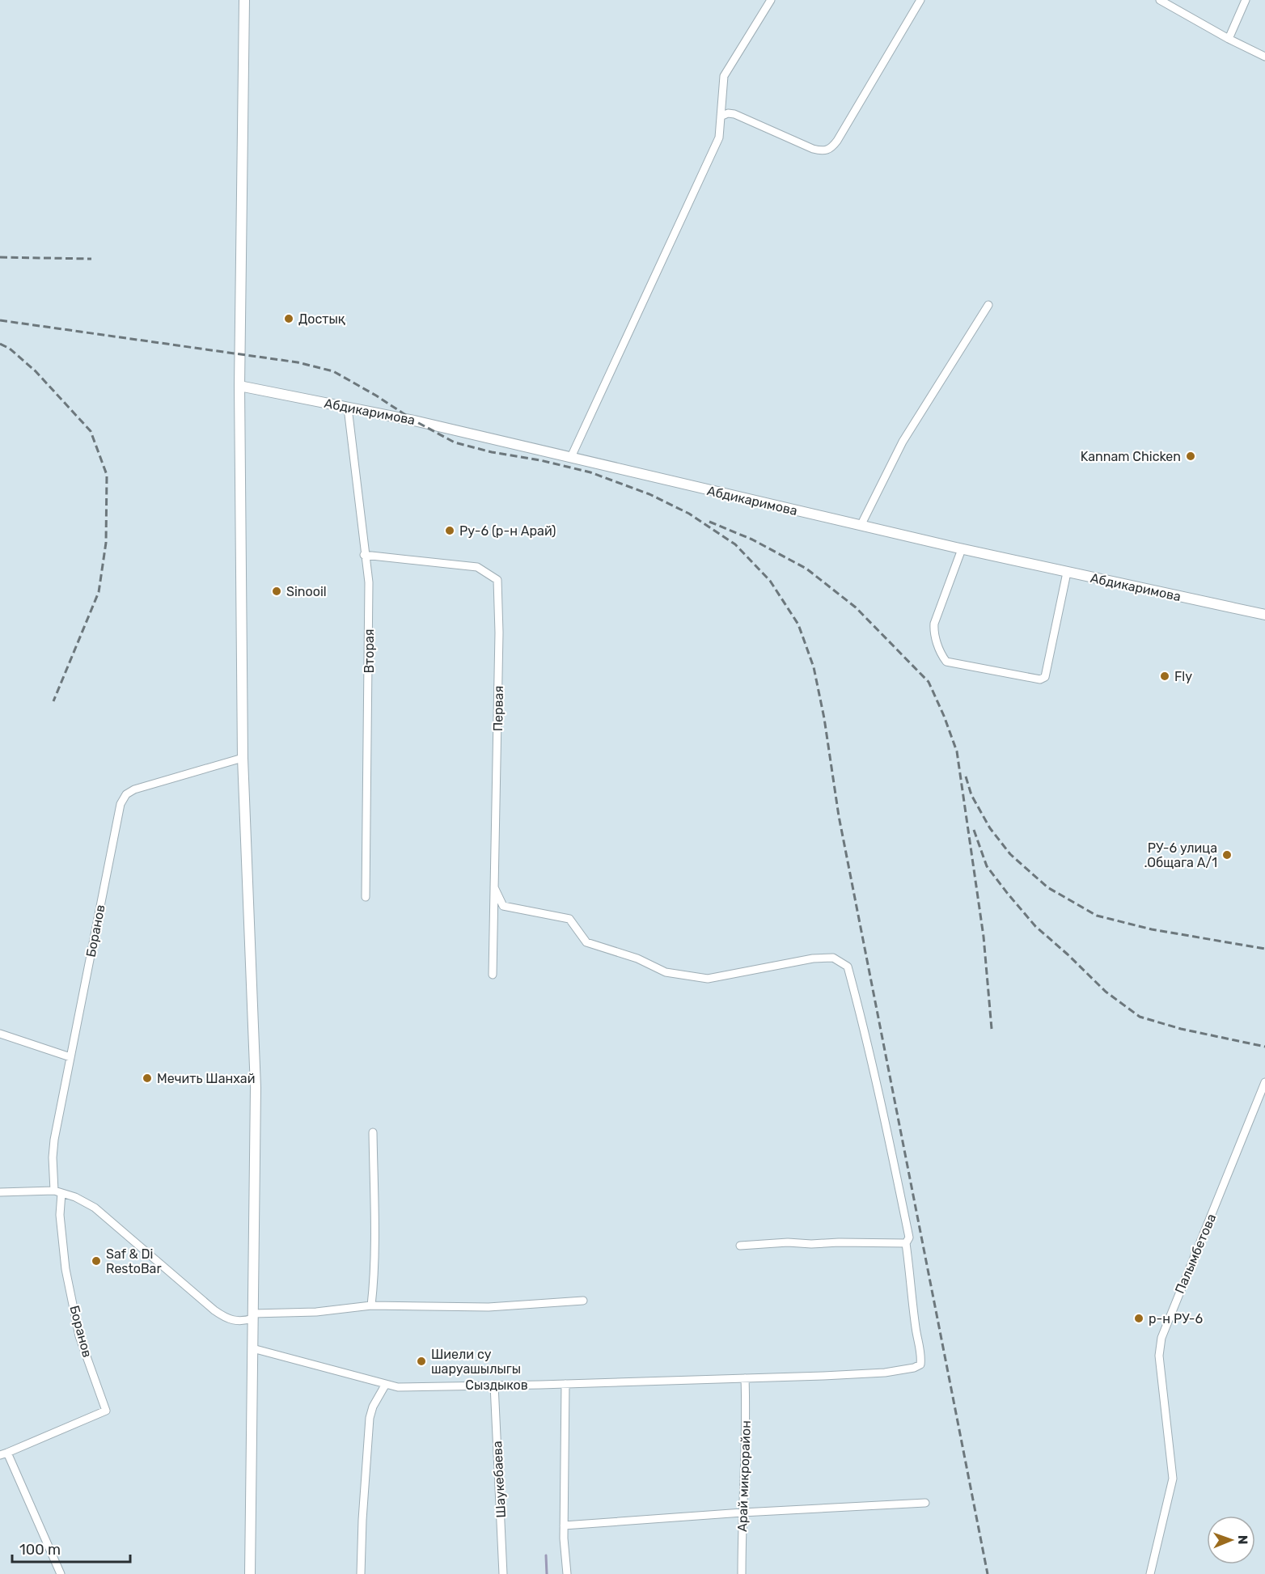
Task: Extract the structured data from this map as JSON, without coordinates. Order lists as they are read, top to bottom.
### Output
{
  "streets": {
    "main road": ["Абдикаримова"],
    "street": [
      "Вторая",
      "Первая",
      "Боранов",
      "Палымбетова",
      "Сыздыков",
      "Арай микрорайон",
      "Шаукебаева"
    ]
  },
  "crossings": [
    ["Абдикаримова", "Вторая"],
    ["Вторая", "Первая"],
    ["Сыздыков", "Арай микрорайон"],
    ["Сыздыков", "Шаукебаева"]
  ],
  "places": [
    "Достық",
    "Kannam Chicken",
    "Ру-6 (р-н Арай)",
    "Sinooil",
    "Fly",
    "РУ-6 улица .Общага А/1",
    "Мечить Шанхай",
    "Saf & Di RestoBar",
    "р-н РУ-6",
    "Шиели су шаруашылыгы"
  ],
  "scale_bar": "100 m",
  "north": "right"
}
